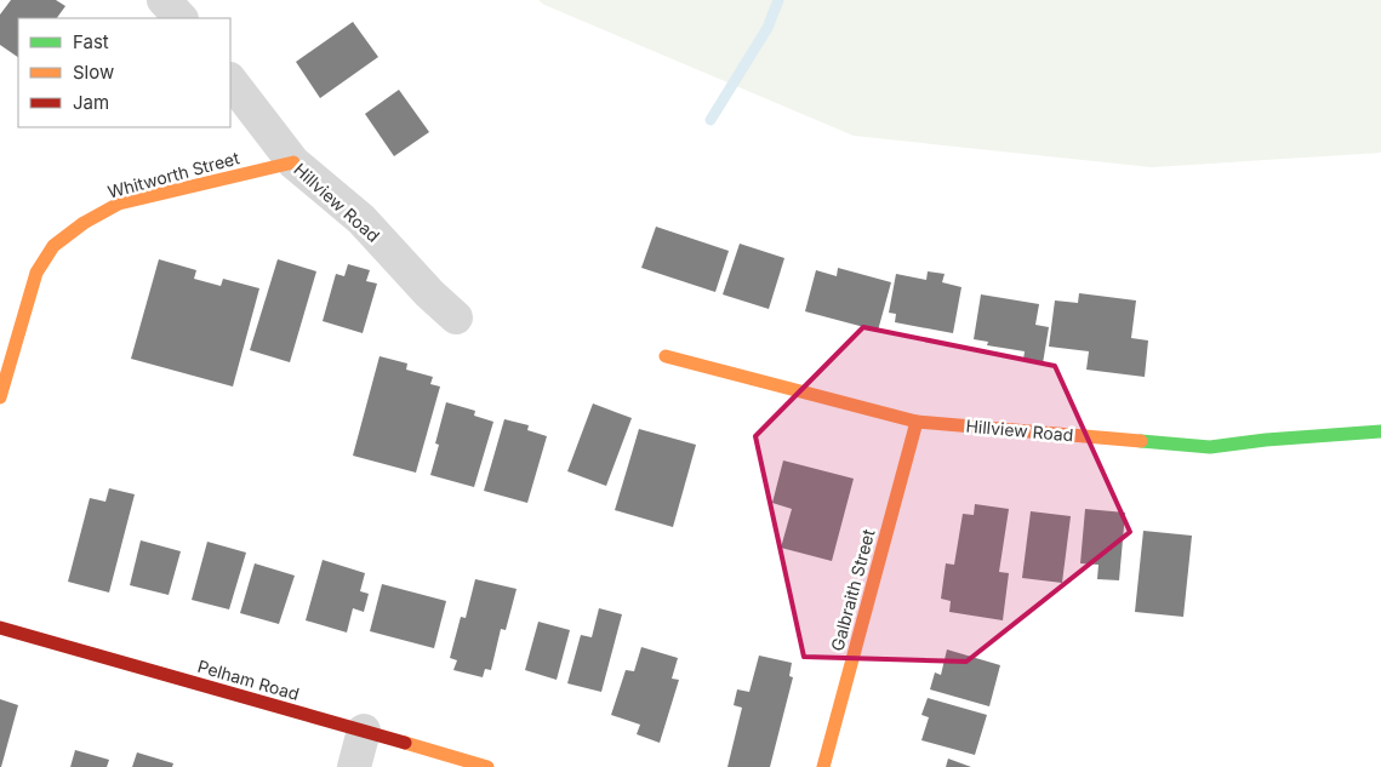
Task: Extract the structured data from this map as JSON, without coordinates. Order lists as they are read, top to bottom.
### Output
{
  "streets": {
    "street": [
      "Whitworth Street",
      "Hillview Road",
      "Galbraith Street",
      "Pelham Road"
    ]
  },
  "crossings": [
    ["Whitworth Street", "Hillview Road"],
    ["Hillview Road", "Galbraith Street"]
  ],
  "legend": ["Fast", "Slow", "Jam"]
}
